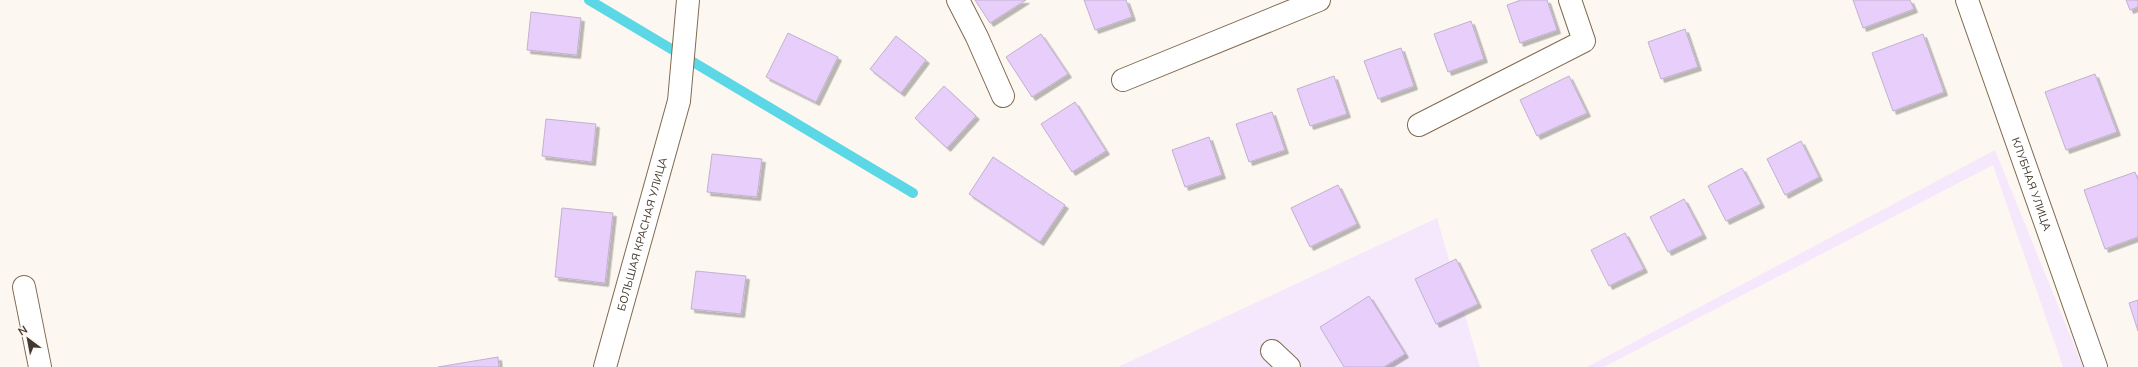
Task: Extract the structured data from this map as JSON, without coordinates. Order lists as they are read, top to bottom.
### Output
{
  "streets": {
    "street": ["КЛУБНАЯ УЛИЦА", "БОЛЬШАЯ КРАСНАЯ УЛИЦА"]
  },
  "north": "top left"
}
